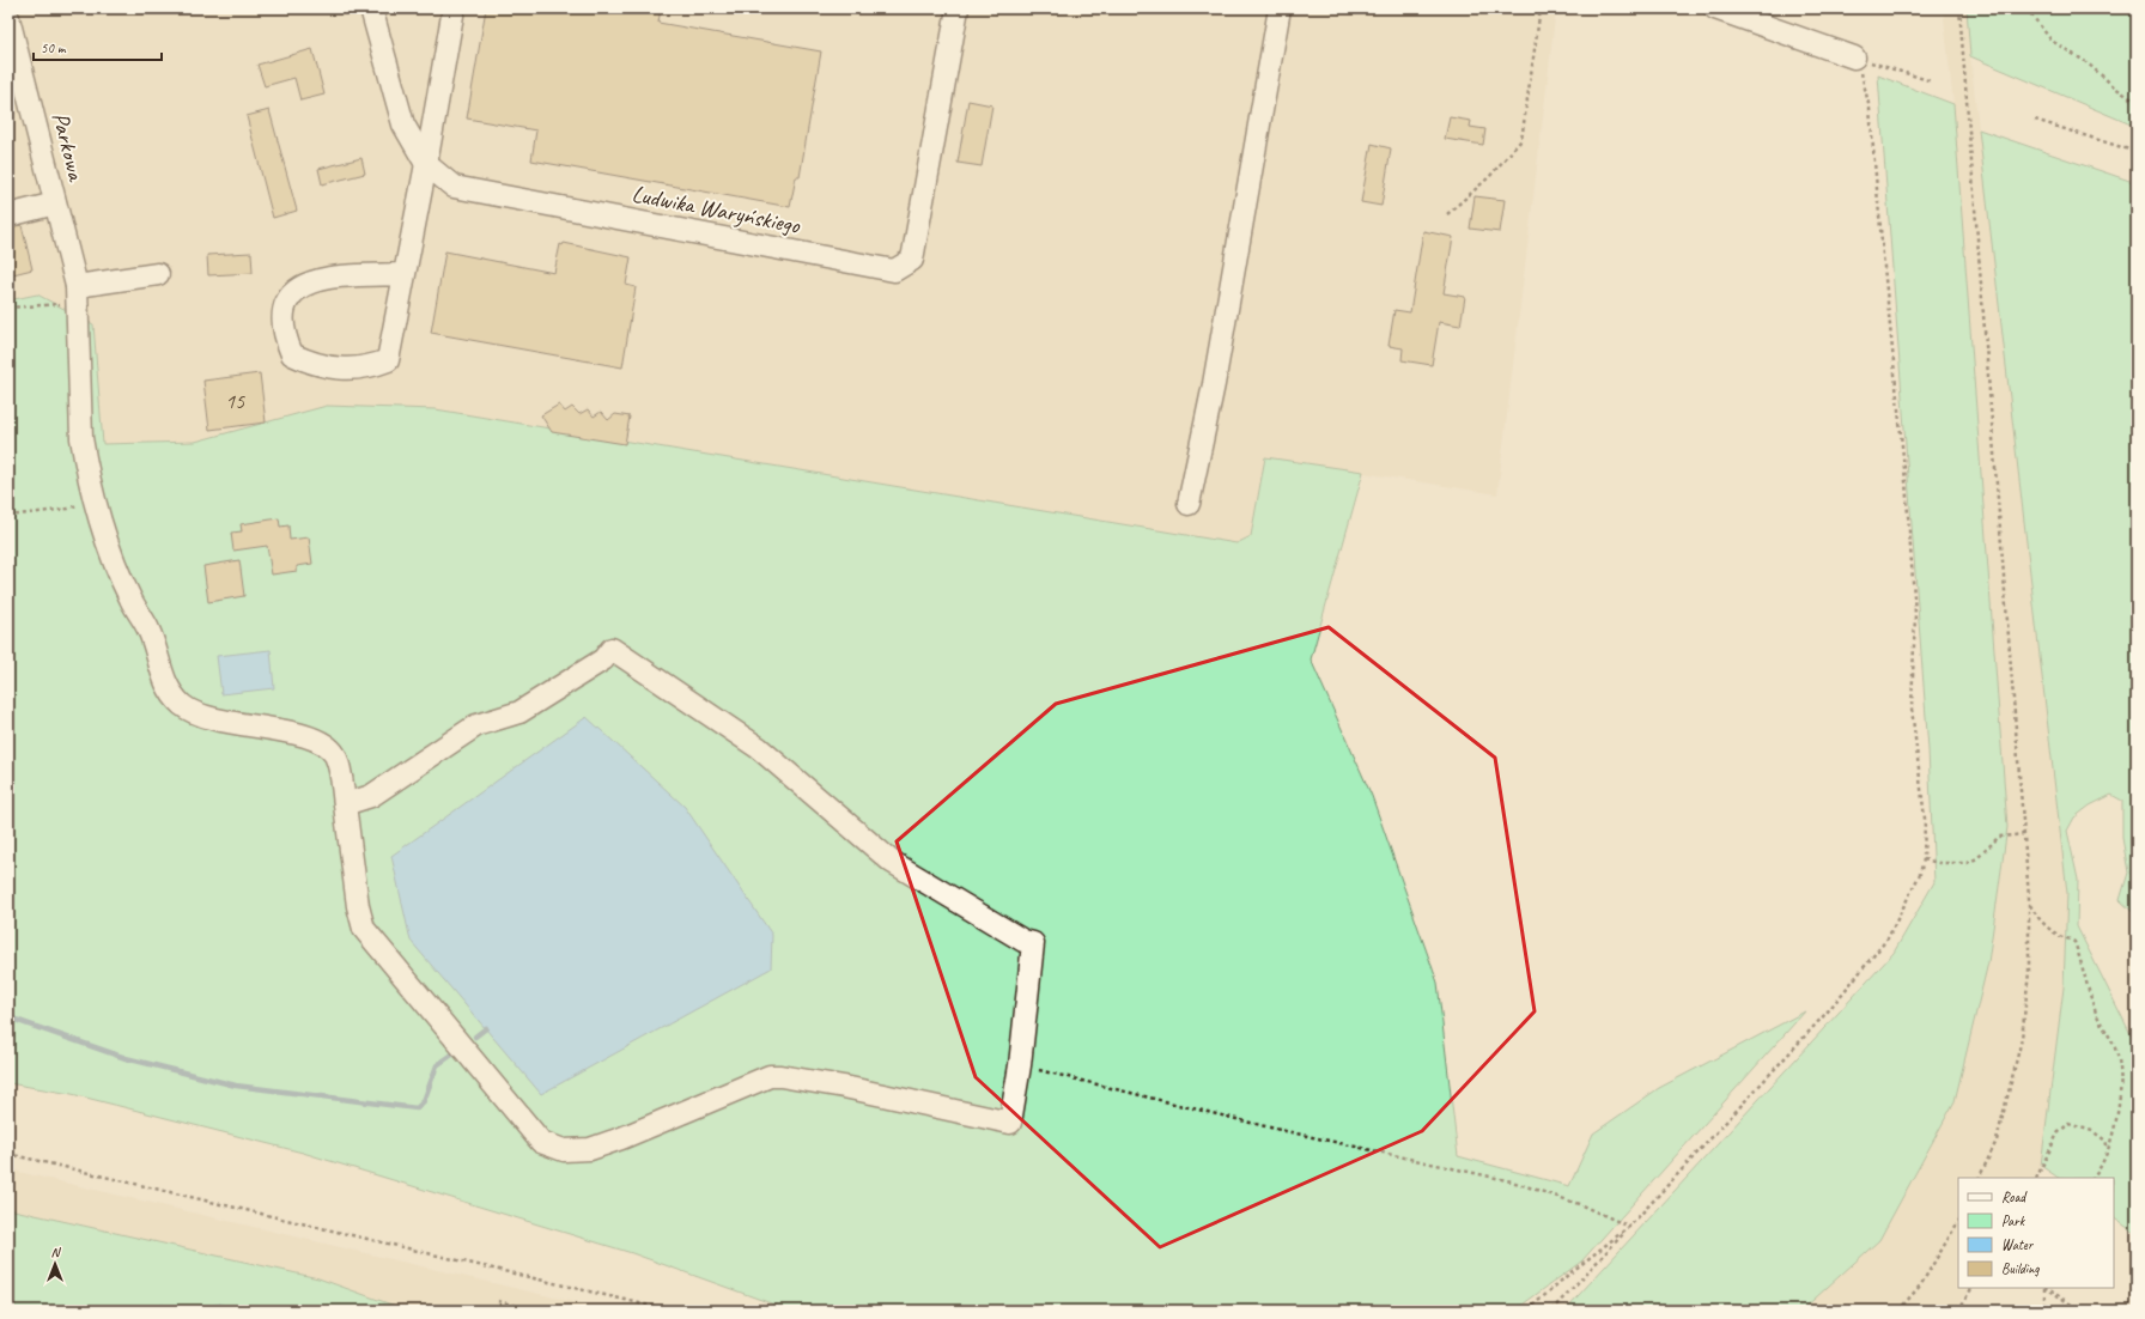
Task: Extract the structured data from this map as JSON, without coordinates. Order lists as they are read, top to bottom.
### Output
{
  "streets": {
    "street": ["Parkowa", "Ludwika Waryńskiego"]
  },
  "house_numbers": ["15"],
  "legend": [
    "Road",
    "Park",
    "Water",
    "Building"
  ],
  "scale_bar": "50 m",
  "north": "top"
}
